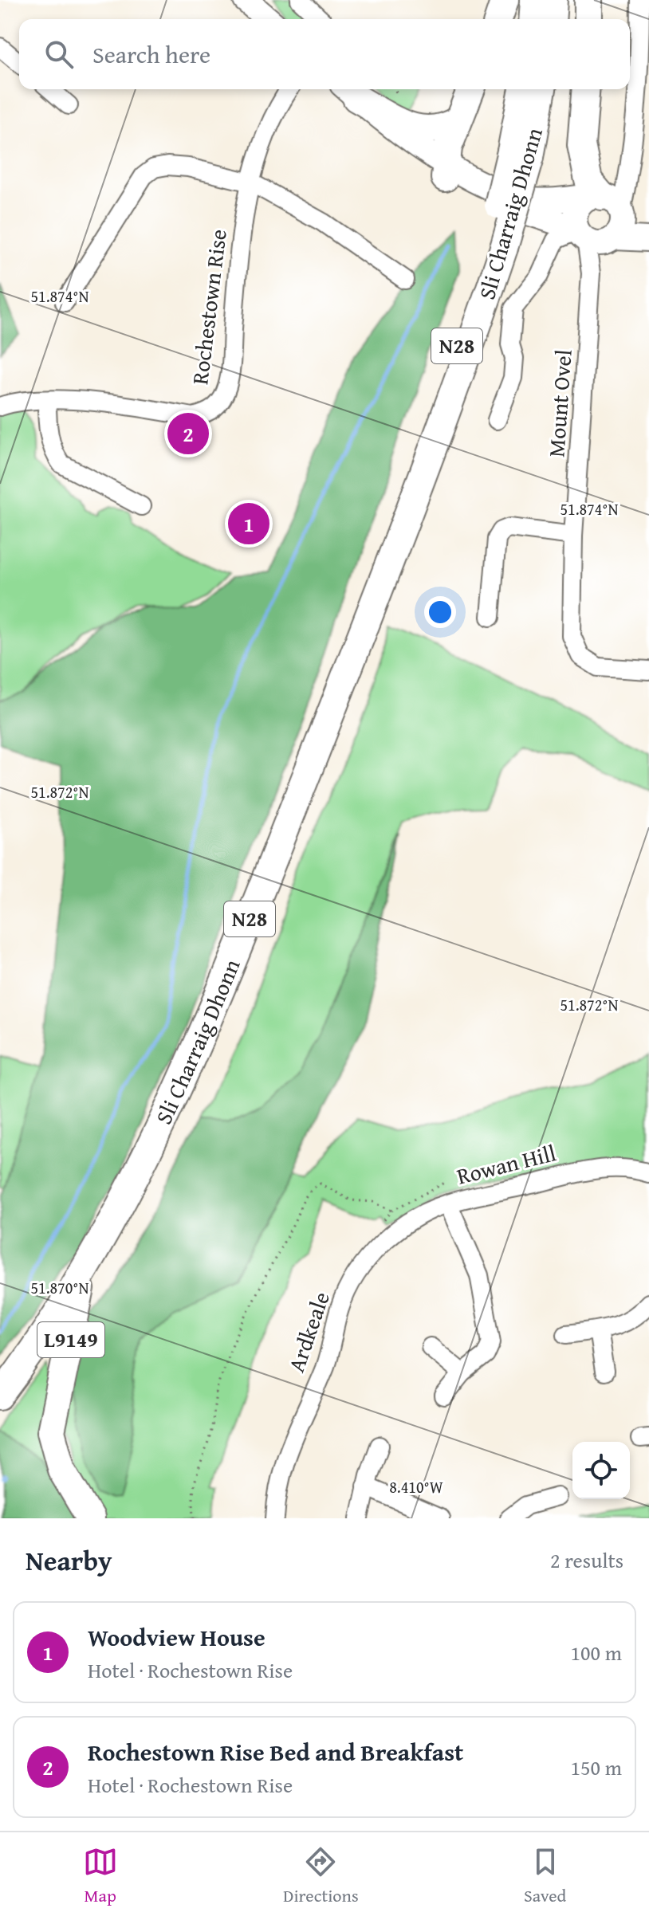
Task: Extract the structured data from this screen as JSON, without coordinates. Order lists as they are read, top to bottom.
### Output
{
  "streets": {
    "highway": ["Sli Charraig Dhonn", "N28", "L9149"],
    "street": [
      "Rochestown Rise",
      "Mount Ovel",
      "Rowan Hill",
      "Ardkeale"
    ]
  },
  "crossings": [
    ["Sli Charraig Dhonn", "L9149"],
    ["Rowan Hill", "Ardkeale"]
  ],
  "page": {
    "search": "Search here",
    "pins": ["2", "1"],
    "heading": ["Nearby", "2 results"],
    "list": [
      {
        "mark": "1",
        "name": "Woodview House",
        "note": "Hotel · Rochestown Rise",
        "value": "100 m"
      },
      {
        "mark": "2",
        "name": "Rochestown Rise Bed and Breakfast",
        "note": "Hotel · Rochestown Rise",
        "value": "150 m"
      }
    ],
    "nav": ["Map", "Directions", "Saved"]
  },
  "coordinates": [
    "51.874°N",
    "51.872°N",
    "51.870°N",
    "8.410°W"
  ]
}
